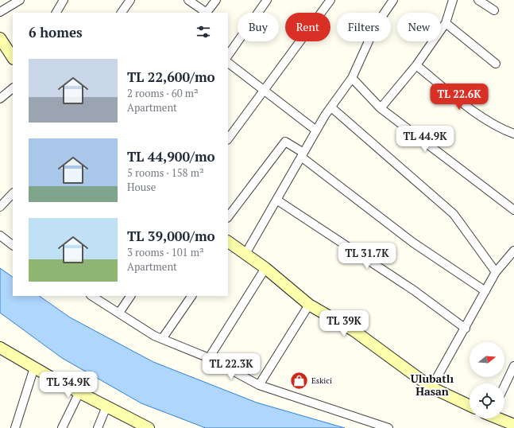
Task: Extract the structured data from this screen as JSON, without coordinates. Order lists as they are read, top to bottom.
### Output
{
  "districts": ["Ulubatlı Hasan"],
  "places": {
    "shop": ["Eskici"]
  },
  "north": "right",
  "page": {
    "chip": [
      "Buy",
      "Rent",
      "Filters",
      "New"
    ],
    "heading": "6 homes",
    "list": [
      {
        "name": "TL 22,600/mo",
        "note": "2 rooms · 60 m² · Apartment"
      },
      {
        "name": "TL 44,900/mo",
        "note": "5 rooms · 158 m² · House"
      },
      {
        "name": "TL 39,000/mo",
        "note": "3 rooms · 101 m² · Apartment"
      }
    ],
    "price": [
      "TL 22.6K",
      "TL 44.9K",
      "TL 31.7K",
      "TL 39K",
      "TL 22.3K",
      "TL 34.9K"
    ]
  }
}
